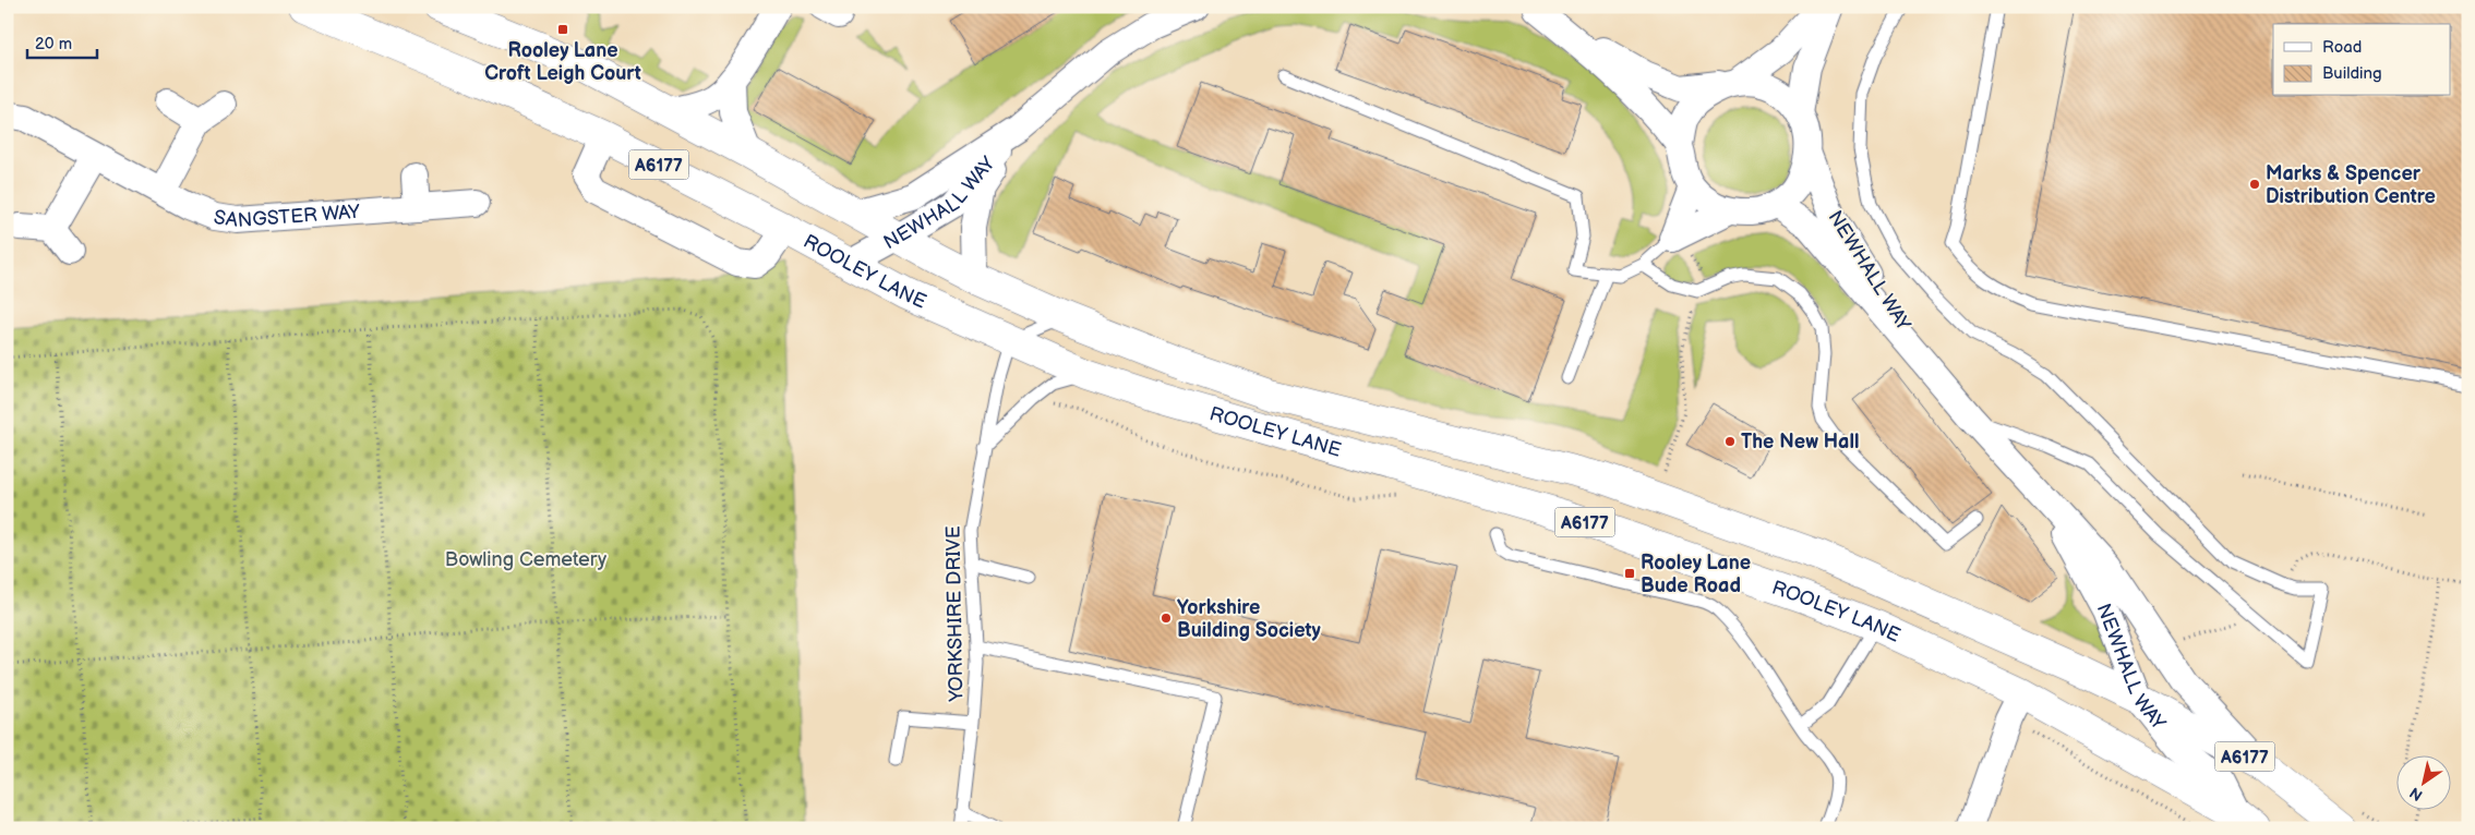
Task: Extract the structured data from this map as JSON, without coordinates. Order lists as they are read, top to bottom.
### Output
{
  "streets": {
    "highway": ["A6177", "ROOLEY LANE"],
    "street": ["NEWHALL WAY", "SANGSTER WAY"],
    "lane": ["YORKSHIRE DRIVE"]
  },
  "crossings": [
    ["NEWHALL WAY", "ROOLEY LANE"],
    ["ROOLEY LANE", "YORKSHIRE DRIVE"]
  ],
  "parks": ["Bowling Cemetery"],
  "places": {
    "transit": ["Rooley Lane Croft Leigh Court", "Rooley Lane Bude Road"],
    "other": ["Marks & Spencer Distribution Centre", "The New Hall", "Yorkshire Building Society"]
  },
  "legend": ["Road", "Building"],
  "scale_bar": "20 m",
  "north": "bottom left"
}
